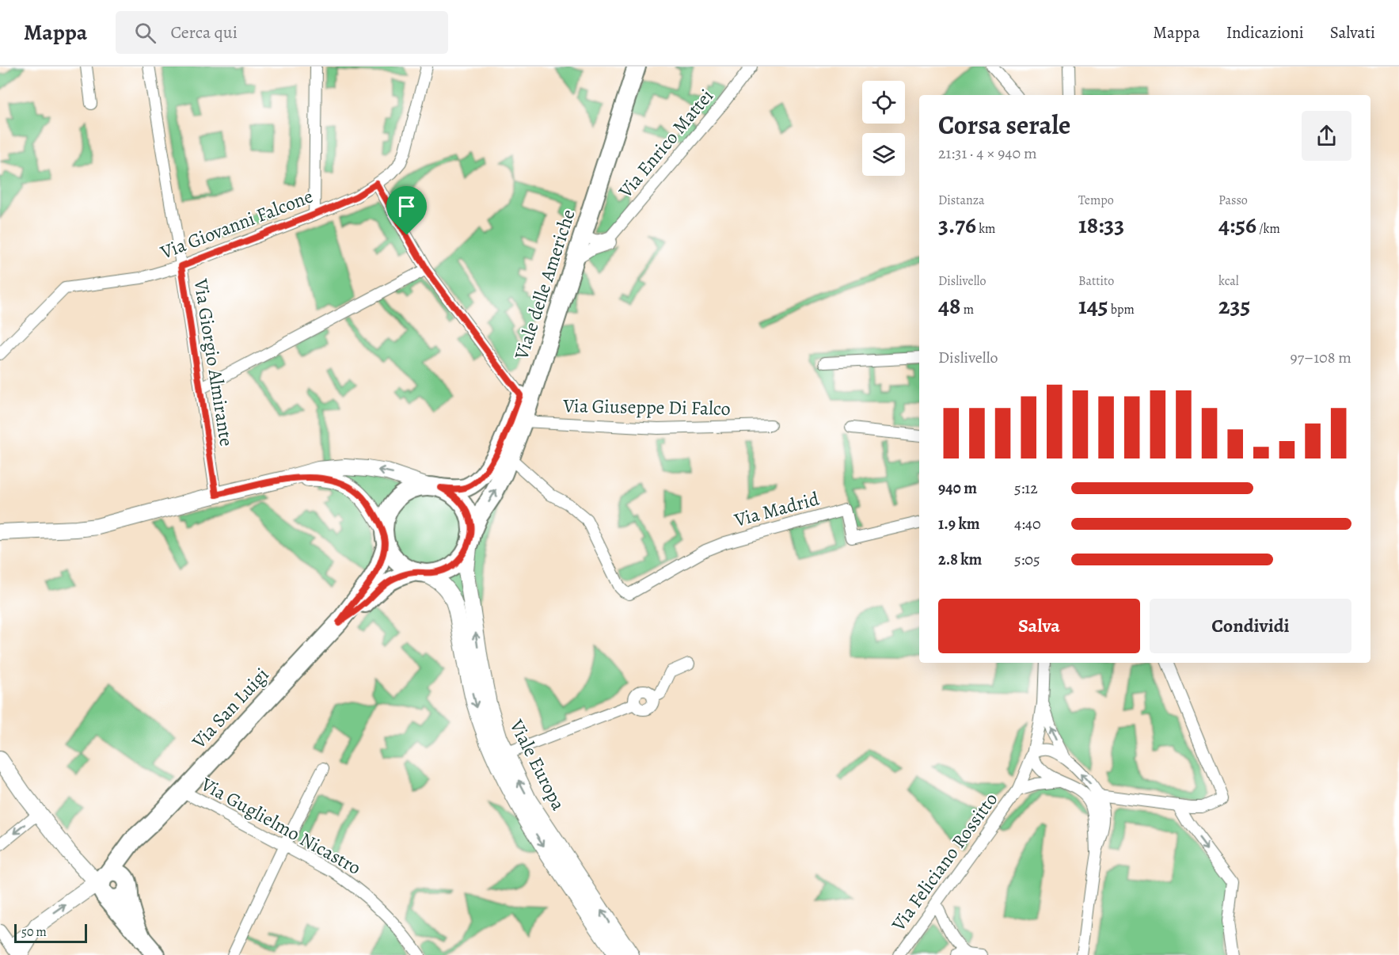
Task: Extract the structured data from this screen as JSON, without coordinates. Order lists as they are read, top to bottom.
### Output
{
  "streets": {
    "main road": ["Viale delle Americhe", "Via San Luigi", "Viale Europa"],
    "street": [
      "Via Enrico Mattei",
      "Via Giovanni Falcone",
      "Via Giorgio Almirante",
      "Via Giuseppe Di Falco",
      "Via Madrid",
      "Via Guglielmo Nicastro",
      "Via Feliciano Rossitto"
    ]
  },
  "crossings": [
    ["Via Giovanni Falcone", "Via Giorgio Almirante"],
    ["Viale delle Americhe", "Via Giuseppe Di Falco"],
    ["Viale delle Americhe", "Via Madrid"],
    ["Viale delle Americhe", "Viale Europa"],
    ["Via San Luigi", "Via Guglielmo Nicastro"]
  ],
  "scale_bar": "50 m",
  "page": {
    "header": "Mappa",
    "search": "Cerca qui",
    "nav": ["Mappa", "Indicazioni", "Salvati"],
    "heading": ["Corsa serale", "21:31 · 4 × 940 m"],
    "stats": [
      ["Distanza", "3.76 km"],
      ["Tempo", "18:33"],
      ["Passo", "4:56 /km"],
      ["Dislivello", "48 m"],
      ["Battito", "145 bpm"],
      ["kcal", "235"]
    ],
    "chart": ["Dislivello", "97–108 m"],
    "list": [
      {
        "name": "940 m",
        "note": "5:12"
      },
      {
        "name": "1.9 km",
        "note": "4:40"
      },
      {
        "name": "2.8 km",
        "note": "5:05"
      }
    ],
    "buttons": ["Salva", "Condividi"],
    "scale": "50 m"
  }
}
